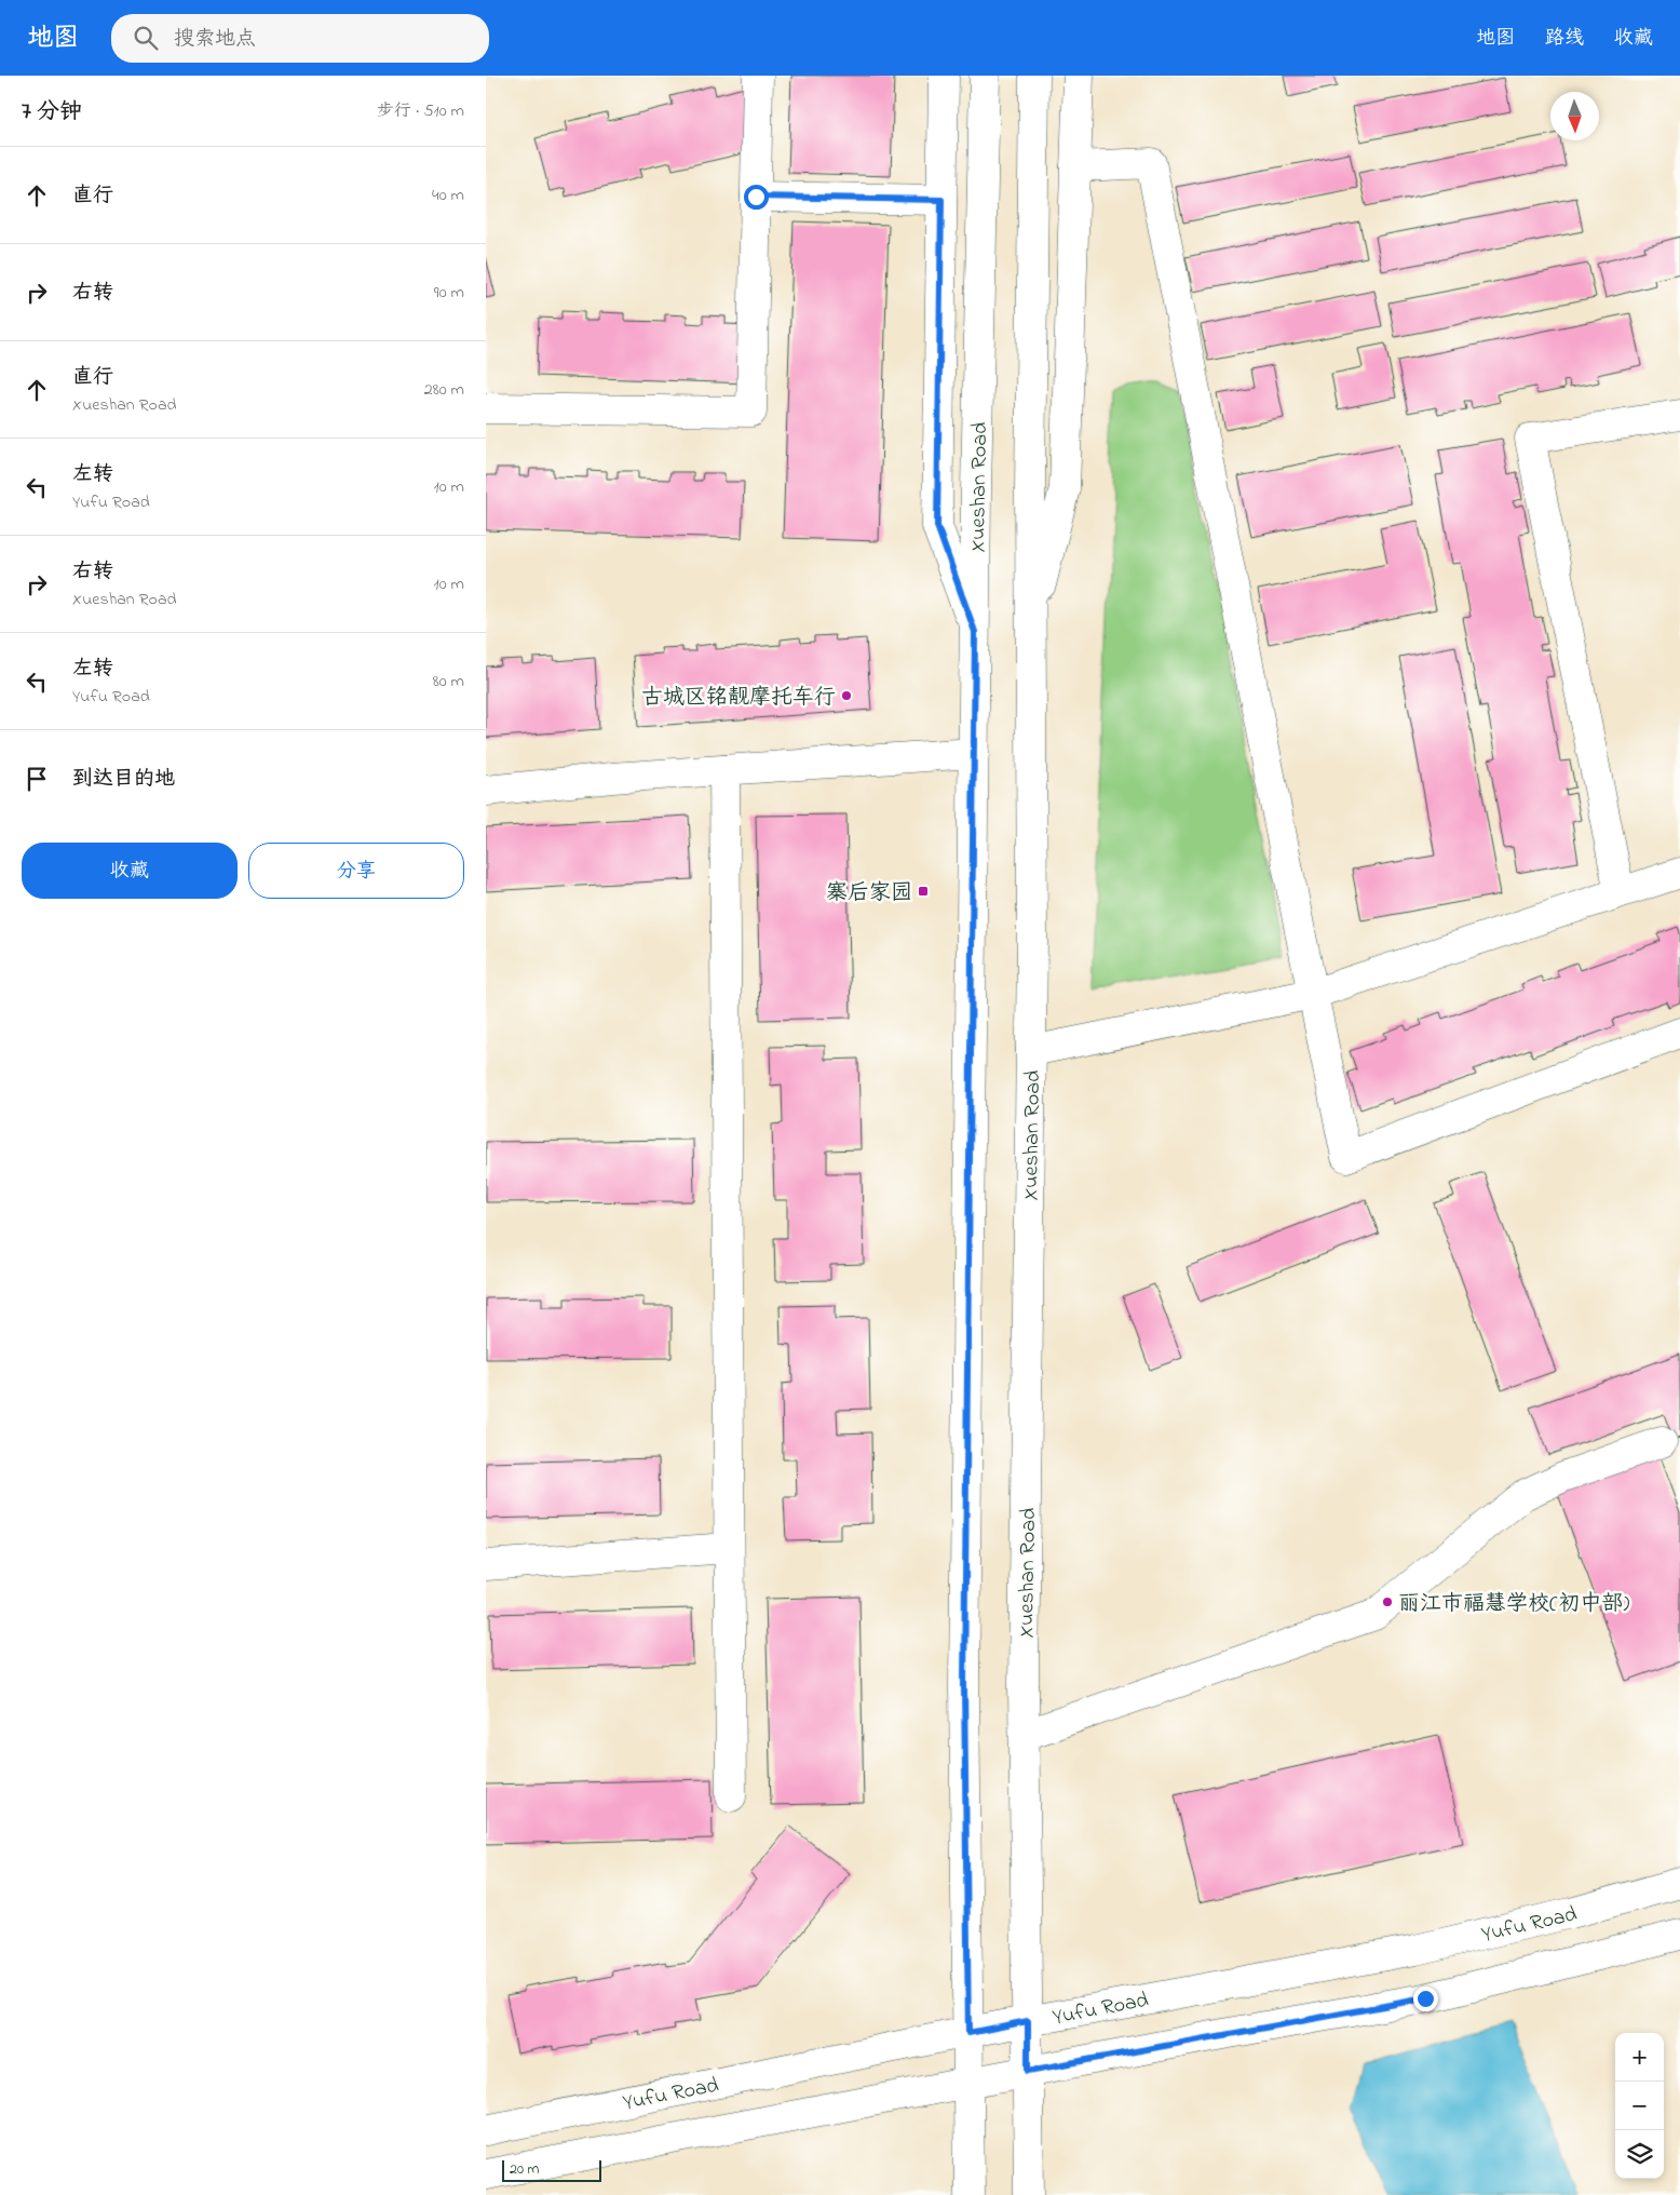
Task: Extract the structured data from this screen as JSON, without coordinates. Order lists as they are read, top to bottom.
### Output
{
  "streets": {
    "main road": ["Xueshan Road", "Yufu Road"]
  },
  "crossings": [
    ["Xueshan Road", "Yufu Road"]
  ],
  "places": {
    "other": ["古城区铭靓摩托车行", "丽江市福慧学校(初中部)"],
    "transit": ["寨后家园"]
  },
  "scale_bar": "20 m",
  "north": "bottom",
  "page": {
    "header": "地图",
    "search": "搜索地点",
    "nav": ["地图", "路线", "收藏"],
    "heading": ["7 分钟", "步行 · 510 m"],
    "list": [
      ["直行", "40 m"],
      ["右转", "90 m"],
      ["直行", "Xueshan Road", "280 m"],
      ["左转", "Yufu Road", "10 m"],
      ["右转", "Xueshan Road", "10 m"],
      ["左转", "Yufu Road", "80 m"],
      "到达目的地"
    ],
    "buttons": ["收藏", "分享"],
    "map_buttons": ["+", "−"],
    "scale": "20 m"
  }
}
